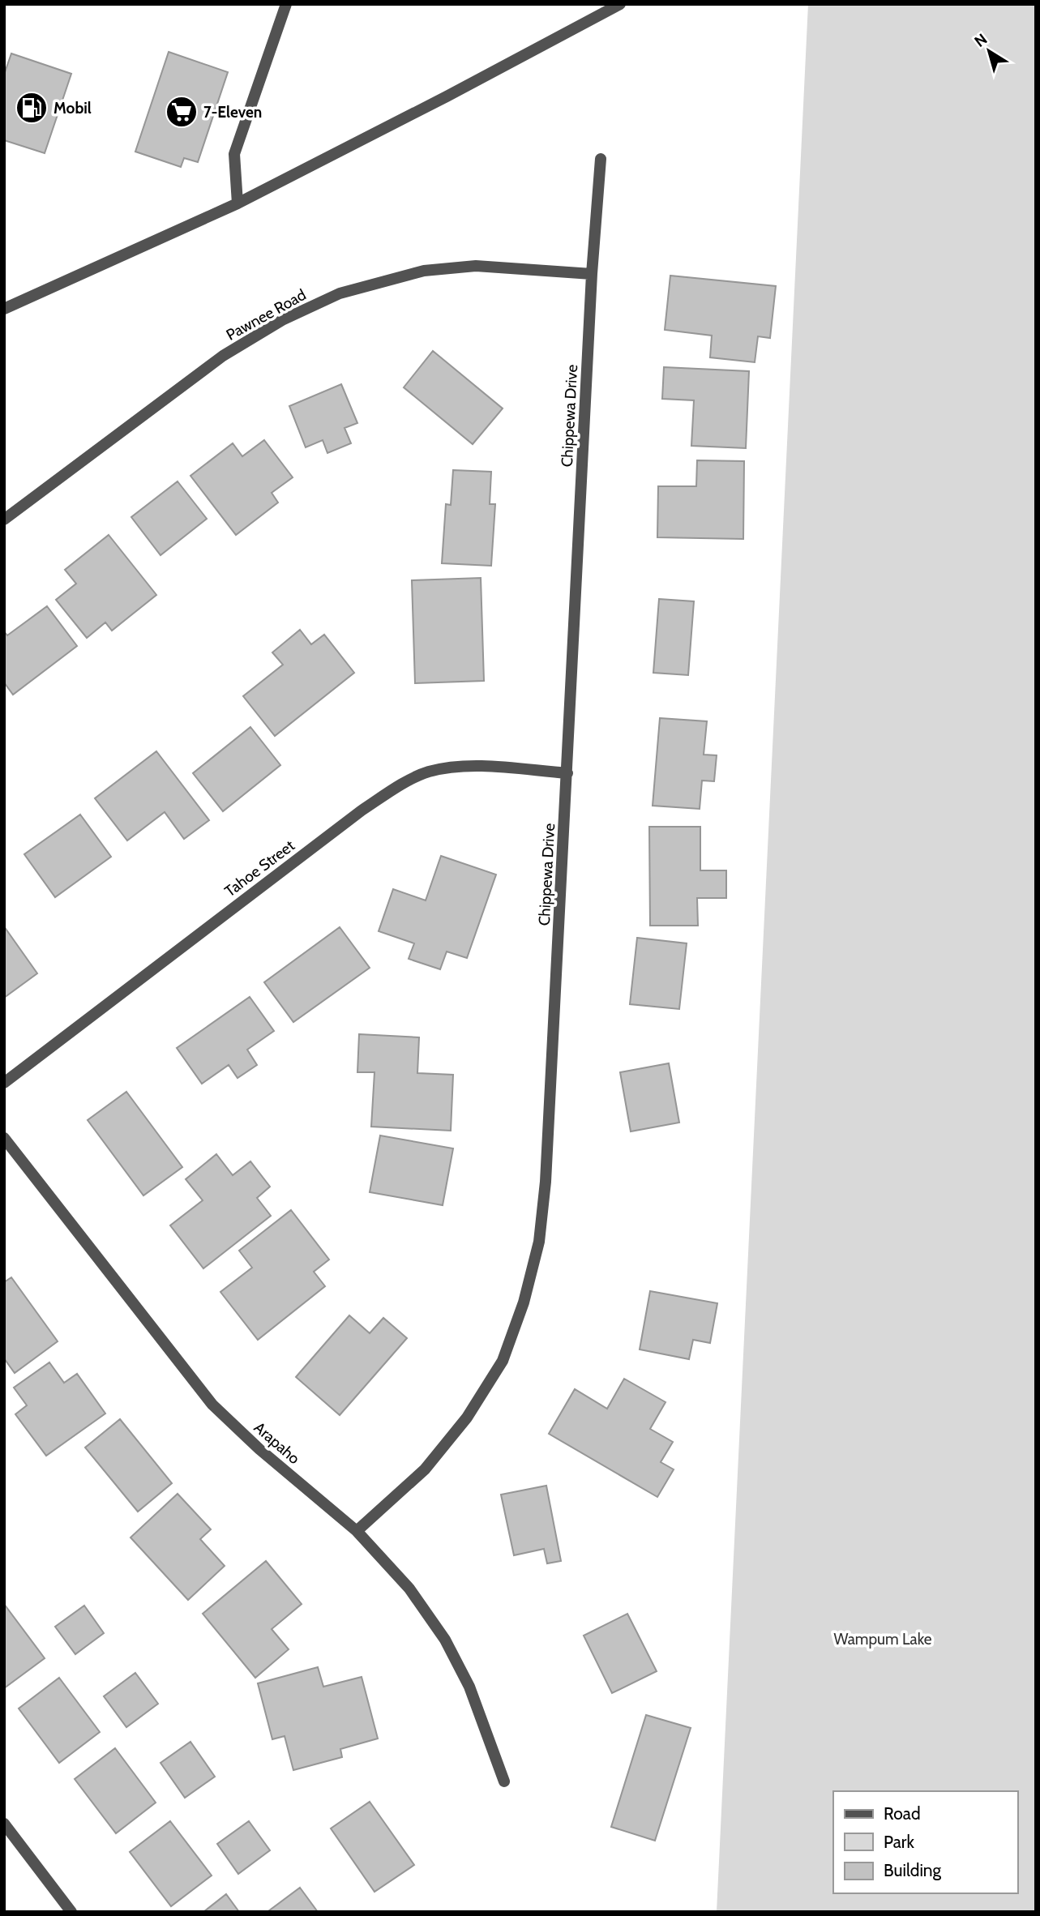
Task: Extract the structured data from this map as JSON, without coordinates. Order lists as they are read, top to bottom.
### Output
{
  "streets": {
    "street": [
      "Pawnee Road",
      "Chippewa Drive",
      "Tahoe Street",
      "Arapaho"
    ]
  },
  "crossings": [
    ["Pawnee Road", "Chippewa Drive"],
    ["Chippewa Drive", "Tahoe Street"],
    ["Chippewa Drive", "Arapaho"]
  ],
  "parks": ["Wampum Lake"],
  "places": {
    "fuel station": ["Mobil"],
    "supermarket": ["7-Eleven"]
  },
  "legend": ["Road", "Park", "Building"],
  "north": "top left"
}
